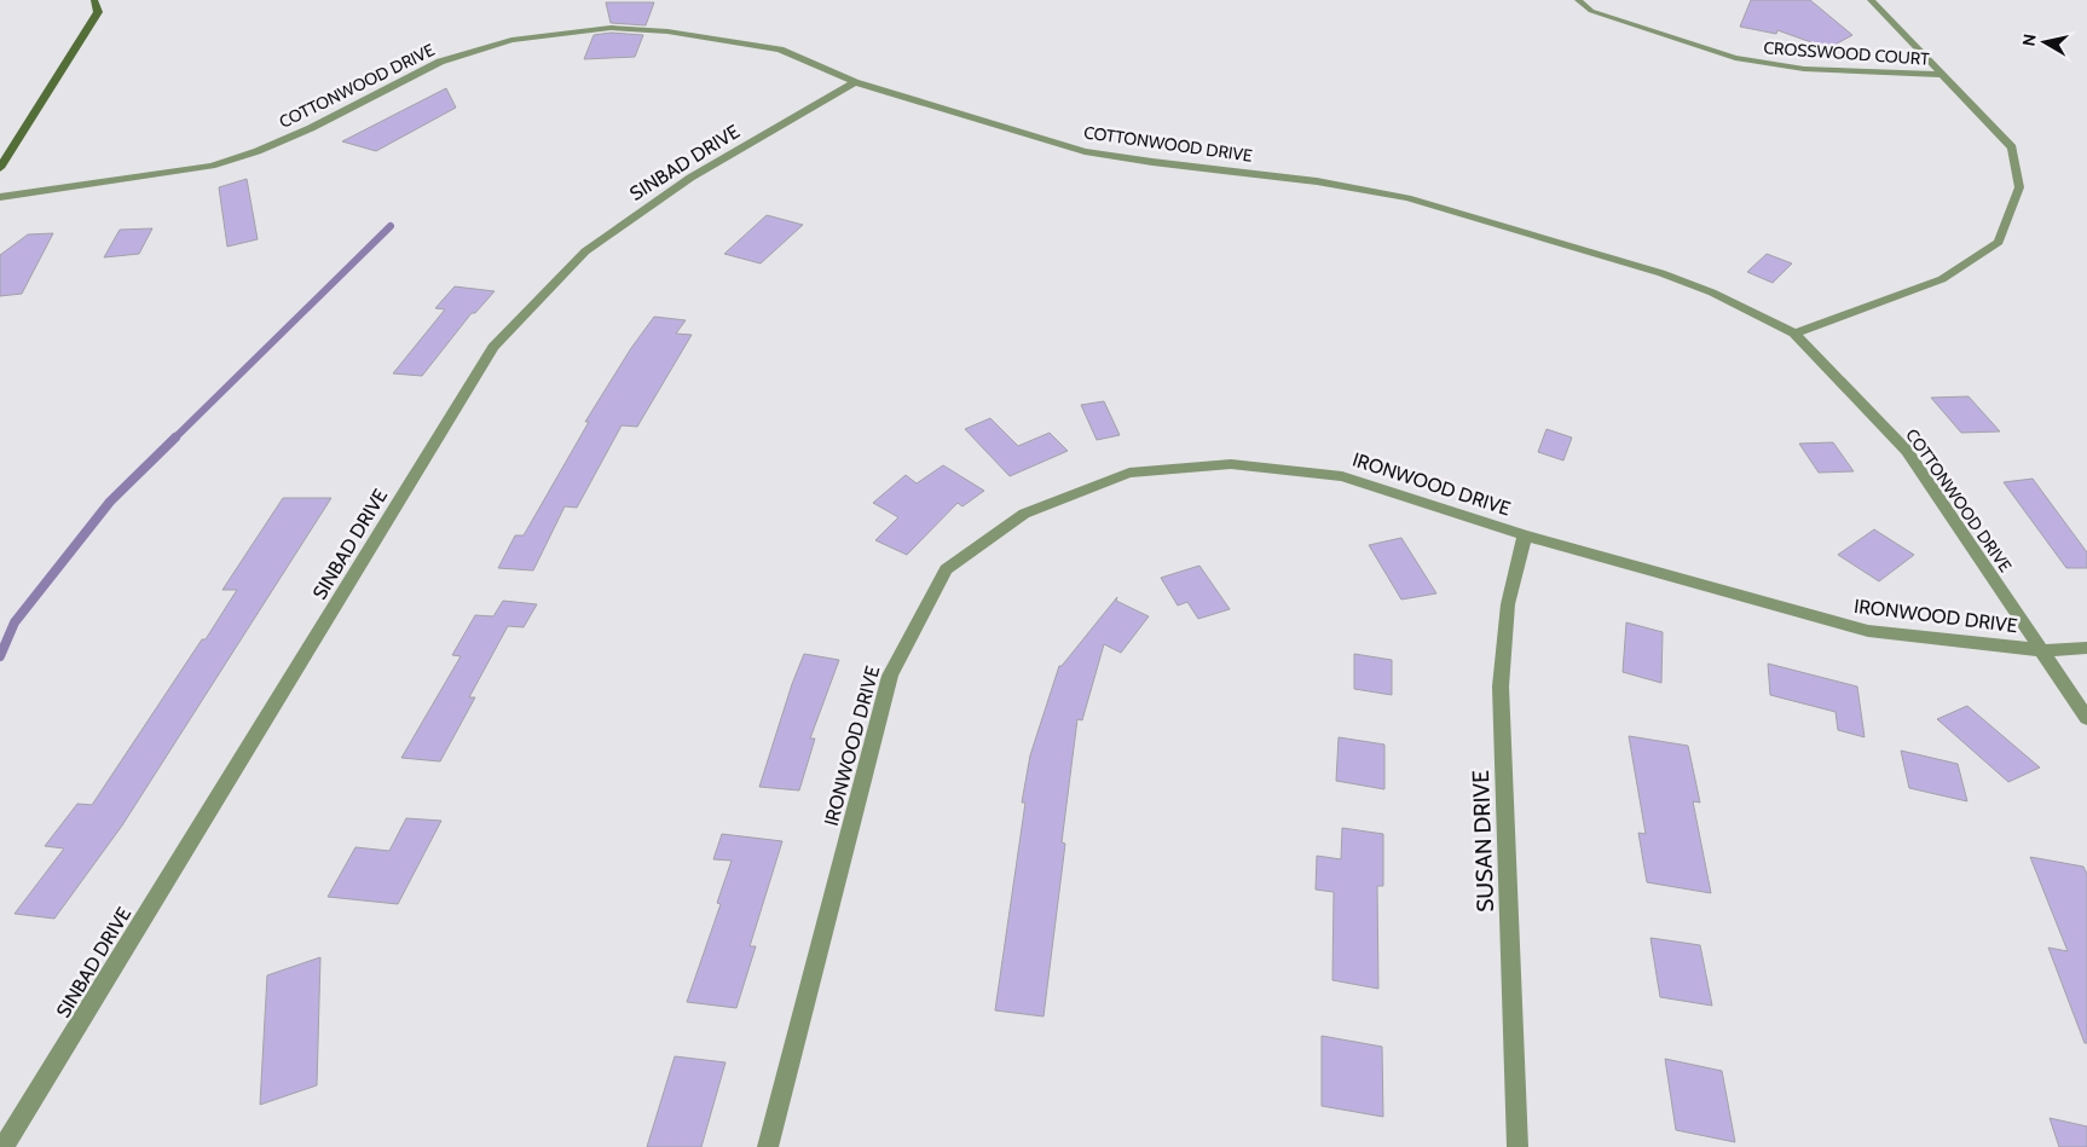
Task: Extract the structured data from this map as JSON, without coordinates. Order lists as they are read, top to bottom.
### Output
{
  "streets": {
    "street": [
      "CROSSWOOD COURT",
      "COTTONWOOD DRIVE",
      "SINBAD DRIVE",
      "IRONWOOD DRIVE",
      "SUSAN DRIVE"
    ]
  },
  "crossings": [
    ["COTTONWOOD DRIVE", "SINBAD DRIVE"],
    ["COTTONWOOD DRIVE", "IRONWOOD DRIVE"],
    ["IRONWOOD DRIVE", "SUSAN DRIVE"]
  ],
  "north": "left"
}
